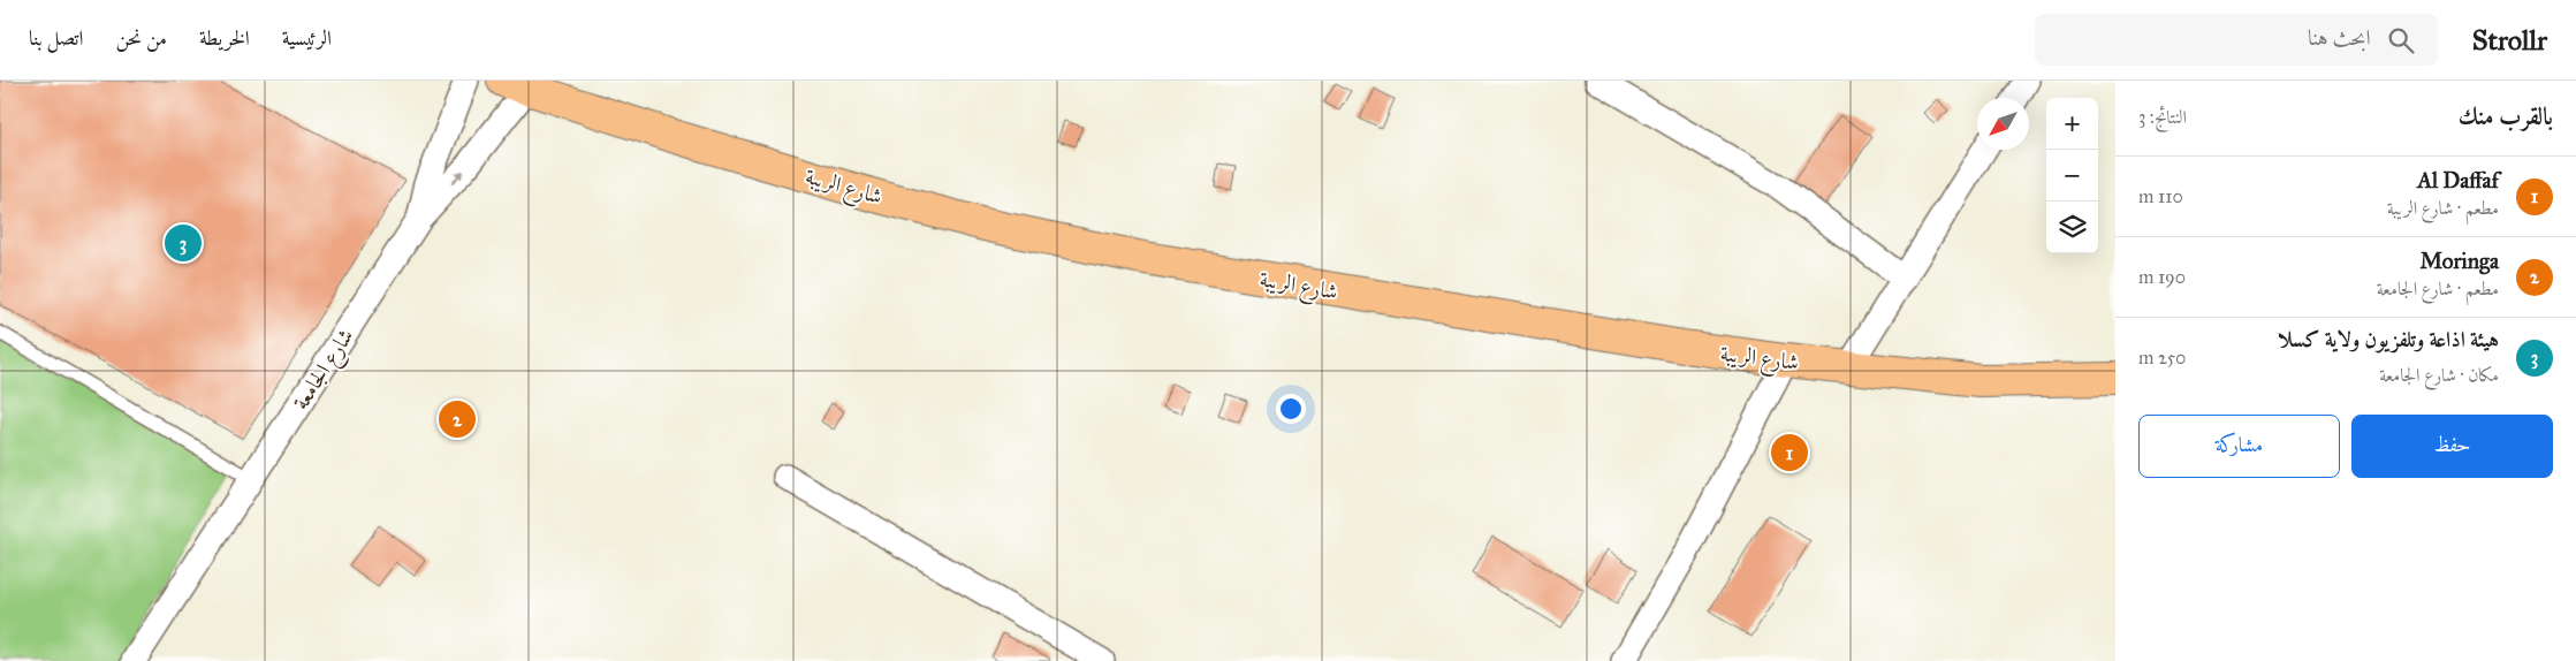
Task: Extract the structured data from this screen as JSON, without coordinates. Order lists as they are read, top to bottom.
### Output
{
  "streets": {
    "main road": ["شارع الريبة"],
    "street": ["شارع الجامعة"]
  },
  "crossings": [
    ["شارع الريبة", "شارع الجامعة"]
  ],
  "north": "bottom left",
  "page": {
    "header": "Strollr",
    "search": "ابحث هنا",
    "nav": [
      "الرئيسية",
      "الخريطة",
      "من نحن",
      "اتصل بنا"
    ],
    "heading": ["بالقرب منك", "النتائج: 3"],
    "map_buttons": ["+", "−"],
    "list": [
      {
        "mark": "1",
        "name": "Al Daffaf",
        "note": "مطعم · شارع الريبة",
        "value": "110 m"
      },
      {
        "mark": "2",
        "name": "Moringa",
        "note": "مطعم · شارع الجامعة",
        "value": "190 m"
      },
      {
        "mark": "3",
        "name": "هيئة اذاعة وتلفزيون ولاية كسلا",
        "note": "مكان · شارع الجامعة",
        "value": "250 m"
      }
    ],
    "pins": ["3", "2", "1"],
    "buttons": ["حفظ", "مشاركة"]
  }
}
